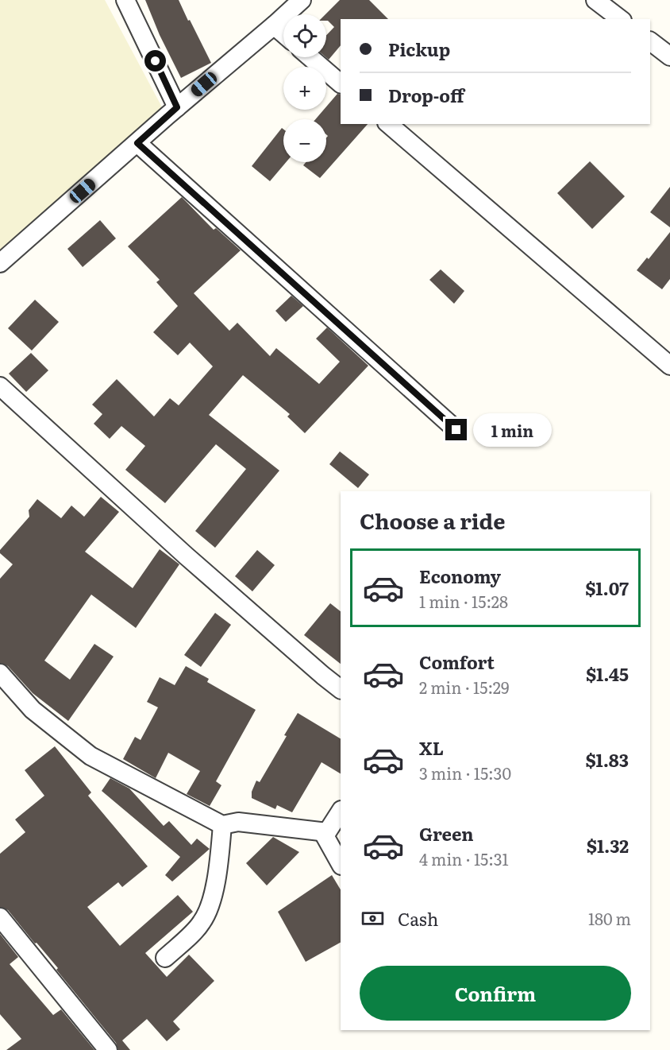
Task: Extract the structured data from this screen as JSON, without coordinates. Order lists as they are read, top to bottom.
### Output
{
  "page": {
    "map_buttons": ["+", "−"],
    "banner": ["Pickup", "Drop-off"],
    "bubble": "1 min",
    "heading": "Choose a ride",
    "list": [
      {
        "name": "Economy",
        "note": "1 min · 15:28",
        "value": "$1.07"
      },
      {
        "name": "Comfort",
        "note": "2 min · 15:29",
        "value": "$1.45"
      },
      {
        "name": "XL",
        "note": "3 min · 15:30",
        "value": "$1.83"
      },
      {
        "name": "Green",
        "note": "4 min · 15:31",
        "value": "$1.32"
      }
    ],
    "pay": ["Cash", "180 m"],
    "buttons": "Confirm"
  }
}
